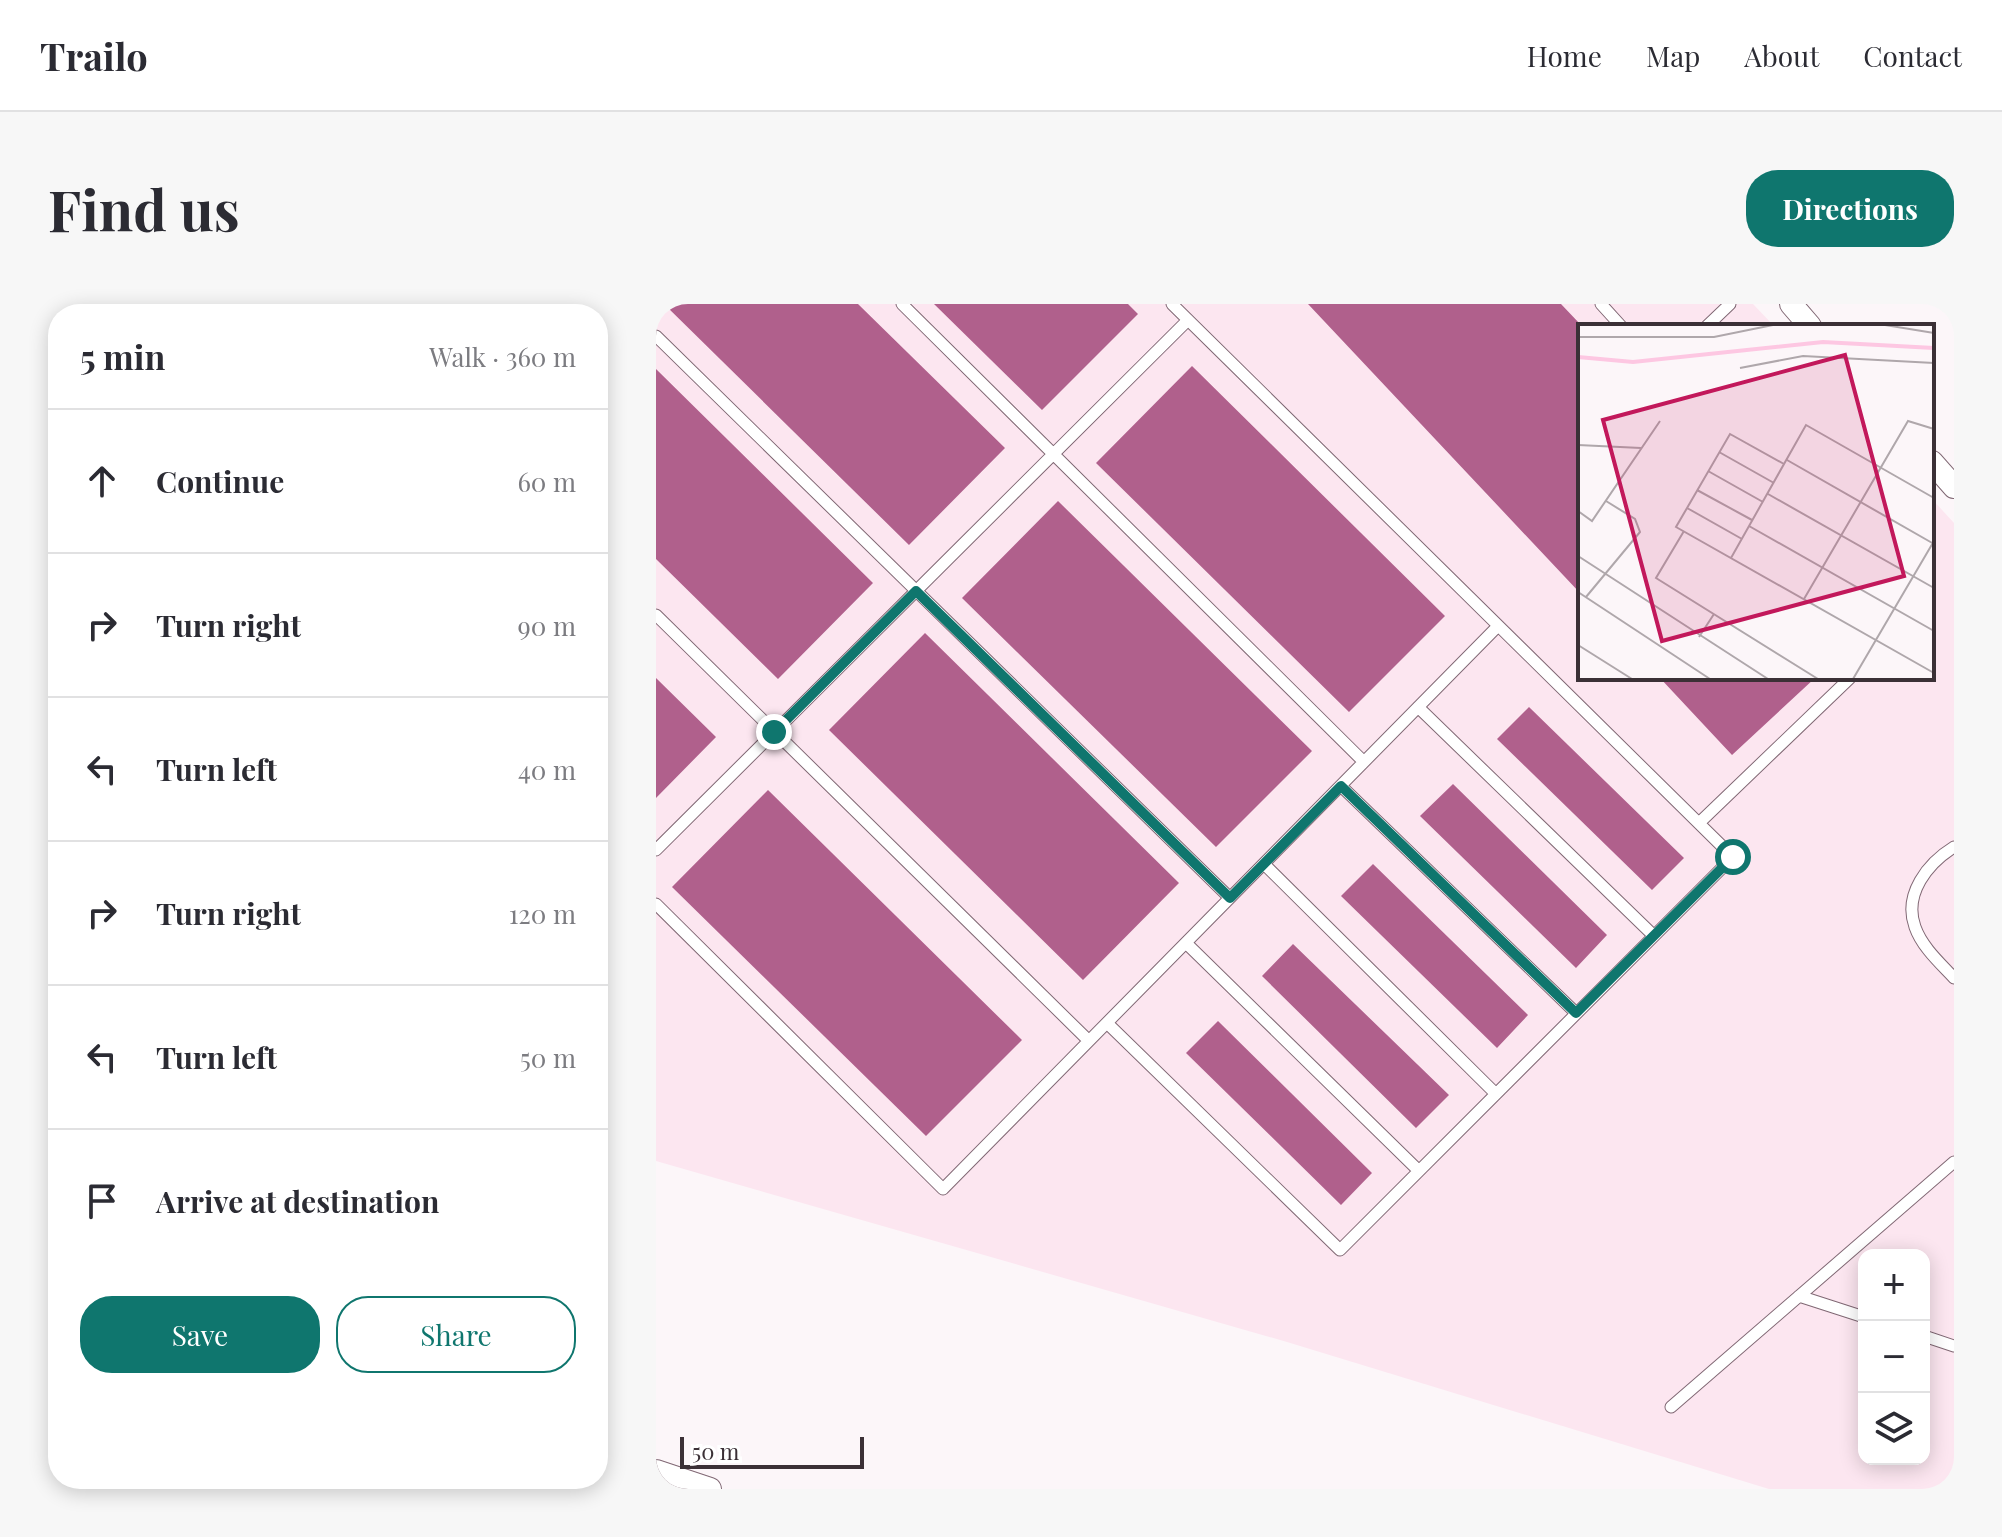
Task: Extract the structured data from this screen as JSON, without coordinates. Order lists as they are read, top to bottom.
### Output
{
  "scale_bar": "50 m",
  "page": {
    "header": "Trailo",
    "nav": [
      "Home",
      "Map",
      "About",
      "Contact"
    ],
    "buttons": [
      "Directions",
      ["Save", "Share"]
    ],
    "title": "Find us",
    "heading": ["5 min", "Walk · 360 m"],
    "list": [
      ["Continue", "60 m"],
      ["Turn right", "90 m"],
      ["Turn left", "40 m"],
      ["Turn right", "120 m"],
      ["Turn left", "50 m"],
      "Arrive at destination"
    ],
    "map_buttons": ["+", "−"],
    "scale": "50 m"
  }
}
